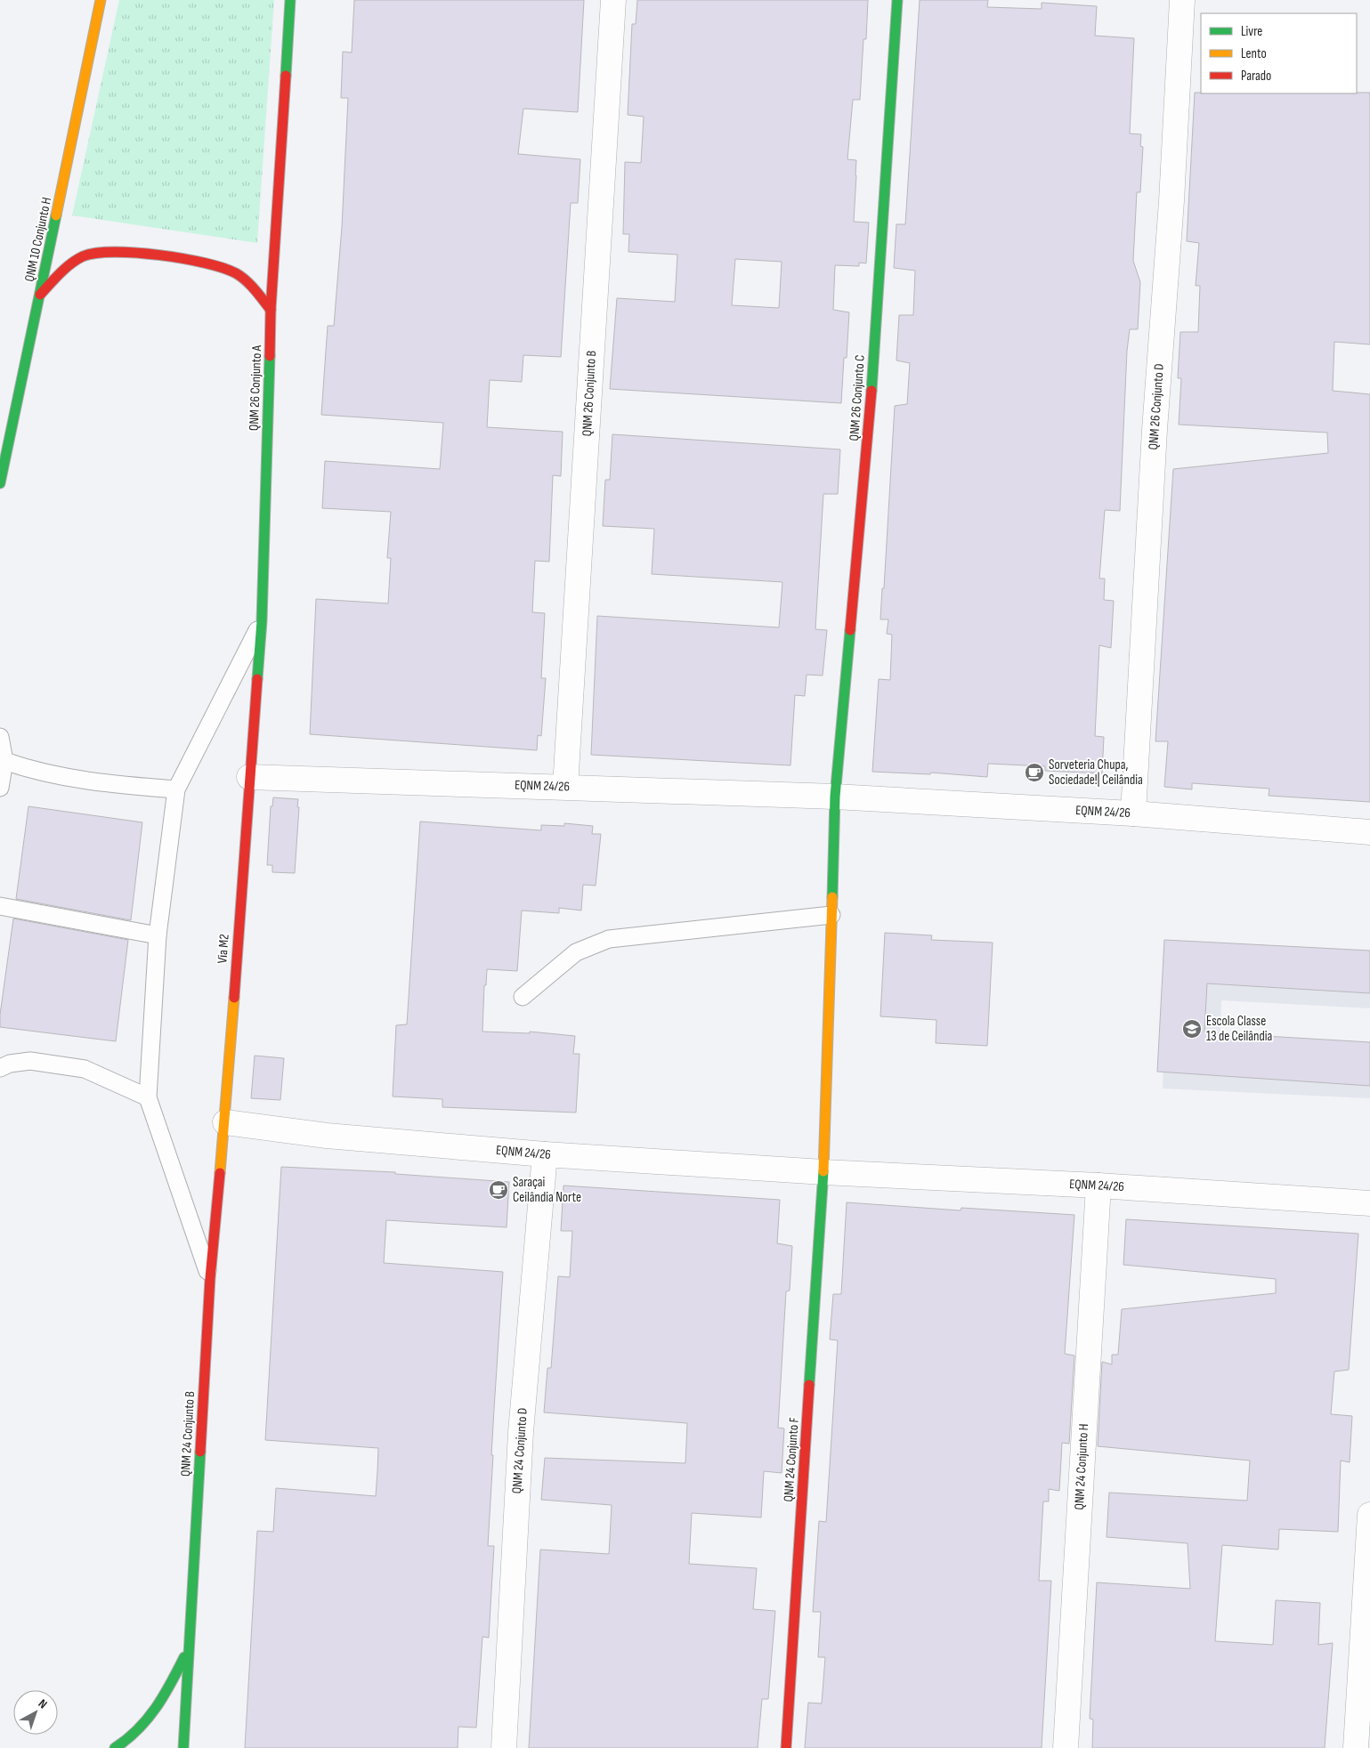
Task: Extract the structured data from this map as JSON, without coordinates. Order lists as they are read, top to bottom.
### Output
{
  "streets": {
    "main road": [
      "QNM 10 Conjunto H",
      "QNM 26 Conjunto A",
      "QNM 26 Conjunto C",
      "Via M2",
      "QNM 24 Conjunto B",
      "QNM 24 Conjunto F"
    ],
    "street": [
      "QNM 26 Conjunto B",
      "QNM 26 Conjunto D",
      "EQNM 24/26",
      "QNM 24 Conjunto D",
      "QNM 24 Conjunto H"
    ]
  },
  "crossings": [
    ["QNM 26 Conjunto A", "EQNM 24/26"],
    ["QNM 26 Conjunto A", "Via M2"],
    ["QNM 26 Conjunto B", "EQNM 24/26"],
    ["QNM 26 Conjunto C", "EQNM 24/26"],
    ["QNM 26 Conjunto D", "EQNM 24/26"],
    ["EQNM 24/26", "Via M2"],
    ["EQNM 24/26", "QNM 24 Conjunto B"],
    ["EQNM 24/26", "QNM 24 Conjunto D"],
    ["EQNM 24/26", "QNM 24 Conjunto F"],
    ["EQNM 24/26", "QNM 24 Conjunto H"],
    ["Via M2", "QNM 24 Conjunto B"]
  ],
  "places": {
    "cafe": ["Sorveteria Chupa, Sociedade!| Ceilândia", "Saraçai Ceilândia Norte"],
    "school or university": ["Escola Classe 13 de Ceilândia"]
  },
  "legend": ["Livre", "Lento", "Parado"],
  "north": "top right"
}
